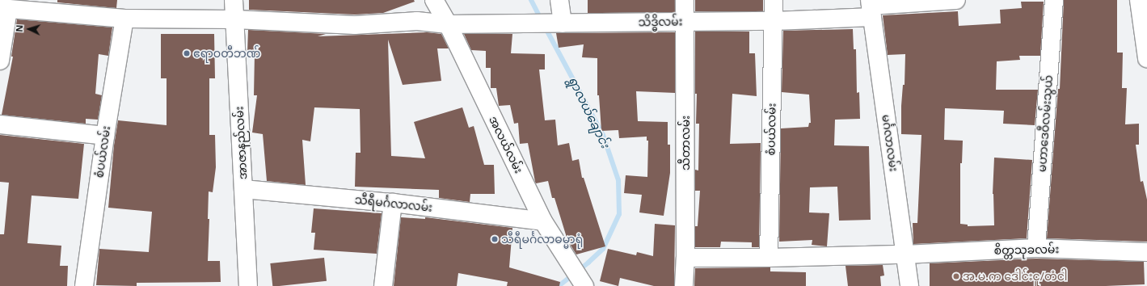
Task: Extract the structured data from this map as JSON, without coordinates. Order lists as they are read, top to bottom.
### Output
{
  "streets": {
    "street": [
      "သိဒ္ဓိလမ်း",
      "မဟာဒေဝီလမ်းသွယ်",
      "စံပယ်လမ်း",
      "အာဇာနည်လမ်း",
      "သီတာလမ်း",
      "မင်္ဂလာလမ်း",
      "အလယ်လမ်း",
      "သီရီမင်္ဂလာလမ်း",
      "စိတ္တသုခလမ်း"
    ]
  },
  "crossings": [
    ["သိဒ္ဓိလမ်း", "စံပယ်လမ်း"],
    ["သိဒ္ဓိလမ်း", "အာဇာနည်လမ်း"],
    ["သိဒ္ဓိလမ်း", "သီတာလမ်း"],
    ["သိဒ္ဓိလမ်း", "မင်္ဂလာလမ်း"],
    ["သိဒ္ဓိလမ်း", "အလယ်လမ်း"],
    ["မဟာဒေဝီလမ်းသွယ်", "စိတ္တသုခလမ်း"],
    ["စံပယ်လမ်း", "စိတ္တသုခလမ်း"],
    ["အာဇာနည်လမ်း", "သီရီမင်္ဂလာလမ်း"],
    ["သီတာလမ်း", "စိတ္တသုခလမ်း"],
    ["မင်္ဂလာလမ်း", "စိတ္တသုခလမ်း"],
    ["အလယ်လမ်း", "သီရီမင်္ဂလာလမ်း"]
  ],
  "water": ["ရွာလယ်ချောင်း"],
  "places": ["ဧရာဝတီဘဏ်", "သီရီမင်္ဂလာဓမ္မာရုံ", "အ.မ.က ဒေါင်းငူ/တံငါ"],
  "north": "left"
}
